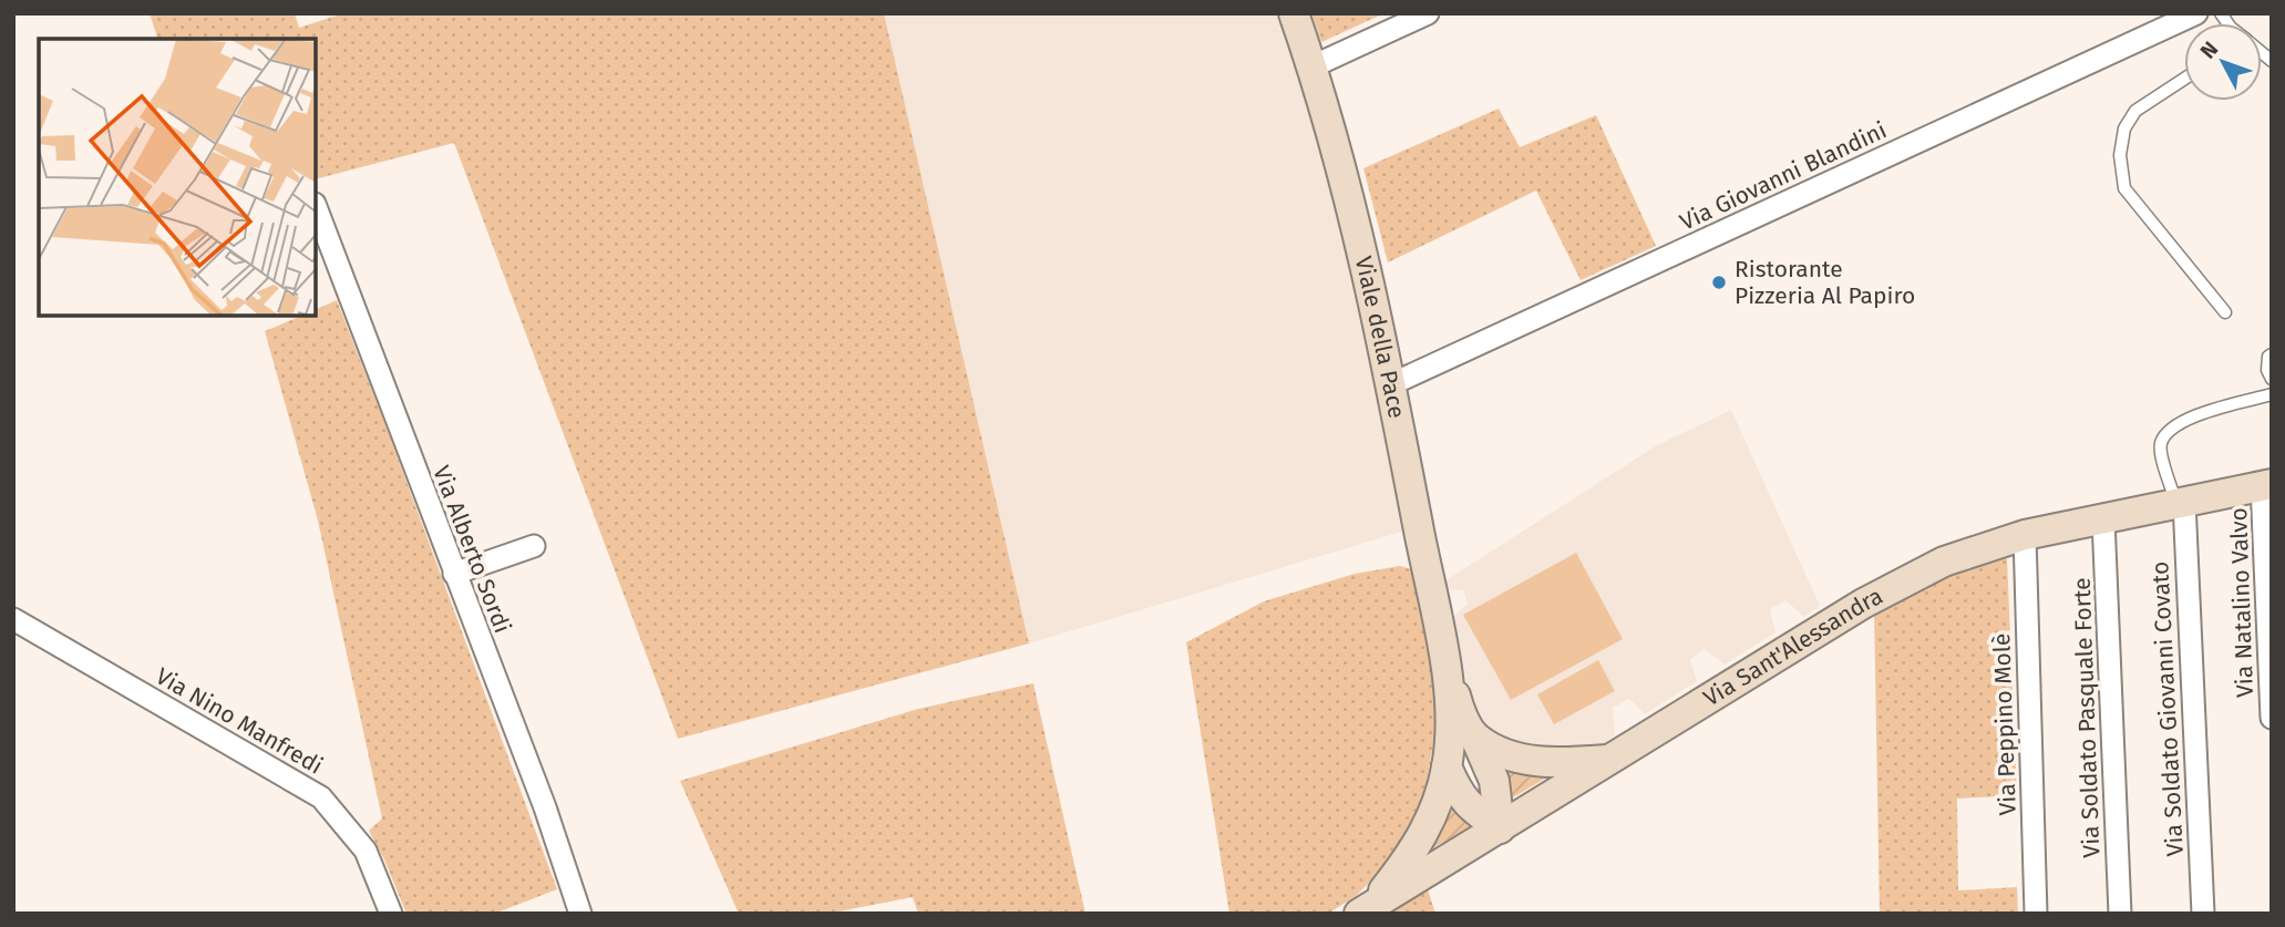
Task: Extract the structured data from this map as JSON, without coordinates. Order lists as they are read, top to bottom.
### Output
{
  "streets": {
    "street": [
      "Via Giovanni Blandini",
      "Viale della Pace",
      "Via Alberto Sordi",
      "Via Natalino Valvo",
      "Via Sant'Alessandra",
      "Via Soldato Giovanni Covato",
      "Via Soldato Pasquale Forte",
      "Via Nino Manfredi",
      "Via Peppino Molè"
    ]
  },
  "crossings": [
    ["Via Giovanni Blandini", "Viale della Pace"],
    ["Via Natalino Valvo", "Via Sant'Alessandra"],
    ["Via Sant'Alessandra", "Via Soldato Giovanni Covato"],
    ["Via Sant'Alessandra", "Via Soldato Pasquale Forte"],
    ["Via Sant'Alessandra", "Via Peppino Molè"]
  ],
  "places": ["Ristorante Pizzeria Al Papiro"],
  "north": "top left"
}
